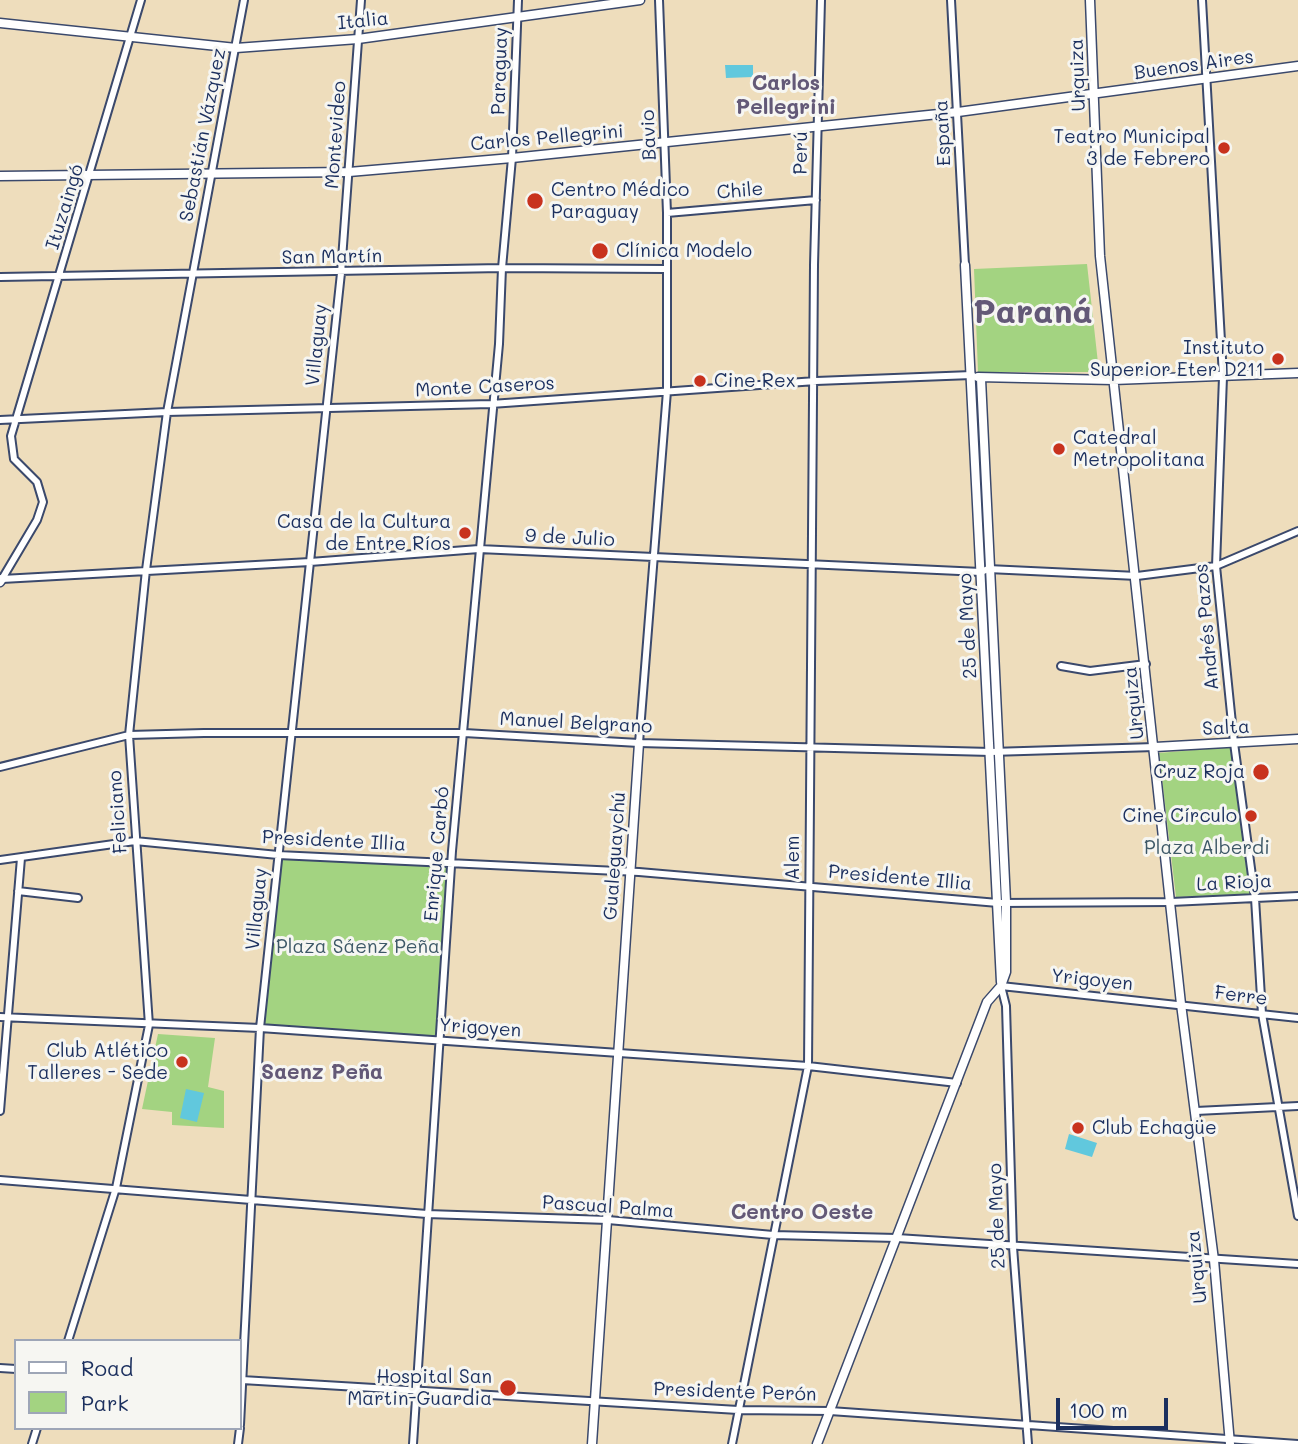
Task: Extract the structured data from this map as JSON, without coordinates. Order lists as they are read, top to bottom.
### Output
{
  "streets": {
    "street": [
      "Italia",
      "Buenos Aires",
      "Paraguay",
      "Urquiza",
      "España",
      "Sebastián Vázquez",
      "Montevideo",
      "Bavio",
      "Carlos Pellegrini",
      "Perú",
      "Chile",
      "Ituzaingó",
      "San Martín",
      "Villaguay",
      "Monte Caseros",
      "9 de Julio",
      "25 de Mayo",
      "Andrés Pazos",
      "Manuel Belgrano",
      "Salta",
      "Feliciano",
      "Presidente Illia",
      "Enrique Carbó",
      "Gualeguaychú",
      "Alem",
      "La Rioja",
      "Yrigoyen",
      "Ferre",
      "Pascual Palma",
      "Presidente Perón"
    ]
  },
  "crossings": [
    ["Italia", "Paraguay"],
    ["Italia", "Sebastián Vázquez"],
    ["Italia", "Montevideo"],
    ["Italia", "Ituzaingó"],
    ["Buenos Aires", "Urquiza"],
    ["Buenos Aires", "Carlos Pellegrini"],
    ["Buenos Aires", "Andrés Pazos"],
    ["Paraguay", "Carlos Pellegrini"],
    ["Paraguay", "San Martín"],
    ["Paraguay", "Enrique Carbó"],
    ["Urquiza", "Carlos Pellegrini"],
    ["Urquiza", "9 de Julio"],
    ["Urquiza", "Manuel Belgrano"],
    ["Urquiza", "Salta"],
    ["Urquiza", "Presidente Illia"],
    ["Urquiza", "La Rioja"],
    ["Urquiza", "Yrigoyen"],
    ["Urquiza", "Ferre"],
    ["Urquiza", "Pascual Palma"],
    ["Urquiza", "Presidente Perón"],
    ["España", "Carlos Pellegrini"],
    ["España", "25 de Mayo"],
    ["Sebastián Vázquez", "Carlos Pellegrini"],
    ["Sebastián Vázquez", "San Martín"],
    ["Sebastián Vázquez", "Feliciano"],
    ["Montevideo", "Carlos Pellegrini"],
    ["Montevideo", "San Martín"],
    ["Montevideo", "Villaguay"],
    ["Bavio", "Carlos Pellegrini"],
    ["Bavio", "Chile"],
    ["Bavio", "San Martín"],
    ["Bavio", "Gualeguaychú"],
    ["Carlos Pellegrini", "Perú"],
    ["Carlos Pellegrini", "Ituzaingó"],
    ["Perú", "Chile"],
    ["Perú", "Alem"],
    ["Ituzaingó", "San Martín"],
    ["Ituzaingó", "Monte Caseros"],
    ["Ituzaingó", "9 de Julio"],
    ["San Martín", "Villaguay"],
    ["San Martín", "Feliciano"],
    ["San Martín", "Enrique Carbó"],
    ["San Martín", "Gualeguaychú"],
    ["Villaguay", "Monte Caseros"],
    ["Villaguay", "9 de Julio"],
    ["Villaguay", "Manuel Belgrano"],
    ["Villaguay", "Presidente Illia"],
    ["Villaguay", "Yrigoyen"],
    ["Villaguay", "Pascual Palma"],
    ["Monte Caseros", "25 de Mayo"],
    ["Monte Caseros", "Feliciano"],
    ["Monte Caseros", "Enrique Carbó"],
    ["Monte Caseros", "Gualeguaychú"],
    ["Monte Caseros", "Alem"],
    ["9 de Julio", "25 de Mayo"],
    ["9 de Julio", "Andrés Pazos"],
    ["9 de Julio", "Feliciano"],
    ["9 de Julio", "Enrique Carbó"],
    ["9 de Julio", "Gualeguaychú"],
    ["9 de Julio", "Alem"],
    ["25 de Mayo", "Manuel Belgrano"],
    ["25 de Mayo", "Presidente Illia"],
    ["25 de Mayo", "Yrigoyen"],
    ["25 de Mayo", "Pascual Palma"],
    ["25 de Mayo", "Presidente Perón"],
    ["Andrés Pazos", "Salta"],
    ["Andrés Pazos", "La Rioja"],
    ["Andrés Pazos", "Ferre"],
    ["Manuel Belgrano", "Salta"],
    ["Manuel Belgrano", "Feliciano"],
    ["Manuel Belgrano", "Enrique Carbó"],
    ["Manuel Belgrano", "Gualeguaychú"],
    ["Manuel Belgrano", "Alem"],
    ["Feliciano", "Presidente Illia"],
    ["Feliciano", "Yrigoyen"],
    ["Feliciano", "Pascual Palma"],
    ["Presidente Illia", "Enrique Carbó"],
    ["Presidente Illia", "Gualeguaychú"],
    ["Presidente Illia", "Alem"],
    ["Presidente Illia", "La Rioja"],
    ["Enrique Carbó", "Yrigoyen"],
    ["Enrique Carbó", "Pascual Palma"],
    ["Enrique Carbó", "Presidente Perón"],
    ["Gualeguaychú", "Yrigoyen"],
    ["Gualeguaychú", "Pascual Palma"],
    ["Gualeguaychú", "Presidente Perón"],
    ["Alem", "Yrigoyen"],
    ["Alem", "Pascual Palma"],
    ["Alem", "Presidente Perón"],
    ["Yrigoyen", "Ferre"]
  ],
  "districts": [
    "Carlos Pellegrini",
    "Paraná",
    "Saenz Peña",
    "Centro Oeste"
  ],
  "parks": ["Plaza Alberdi", "Plaza Sáenz Peña"],
  "places": [
    "Teatro Municipal 3 de Febrero",
    "Centro Médico Paraguay",
    "Clínica Modelo",
    "Instituto Superior Eter D211",
    "Cine Rex",
    "Catedral Metropolitana",
    "Casa de la Cultura de Entre Ríos",
    "Cruz Roja",
    "Cine Círculo",
    "Club Atlético Talleres - Sede",
    "Club Echagüe",
    "Hospital San Martin-Guardia"
  ],
  "legend": ["Road", "Park"],
  "scale_bar": "100 m"
}
